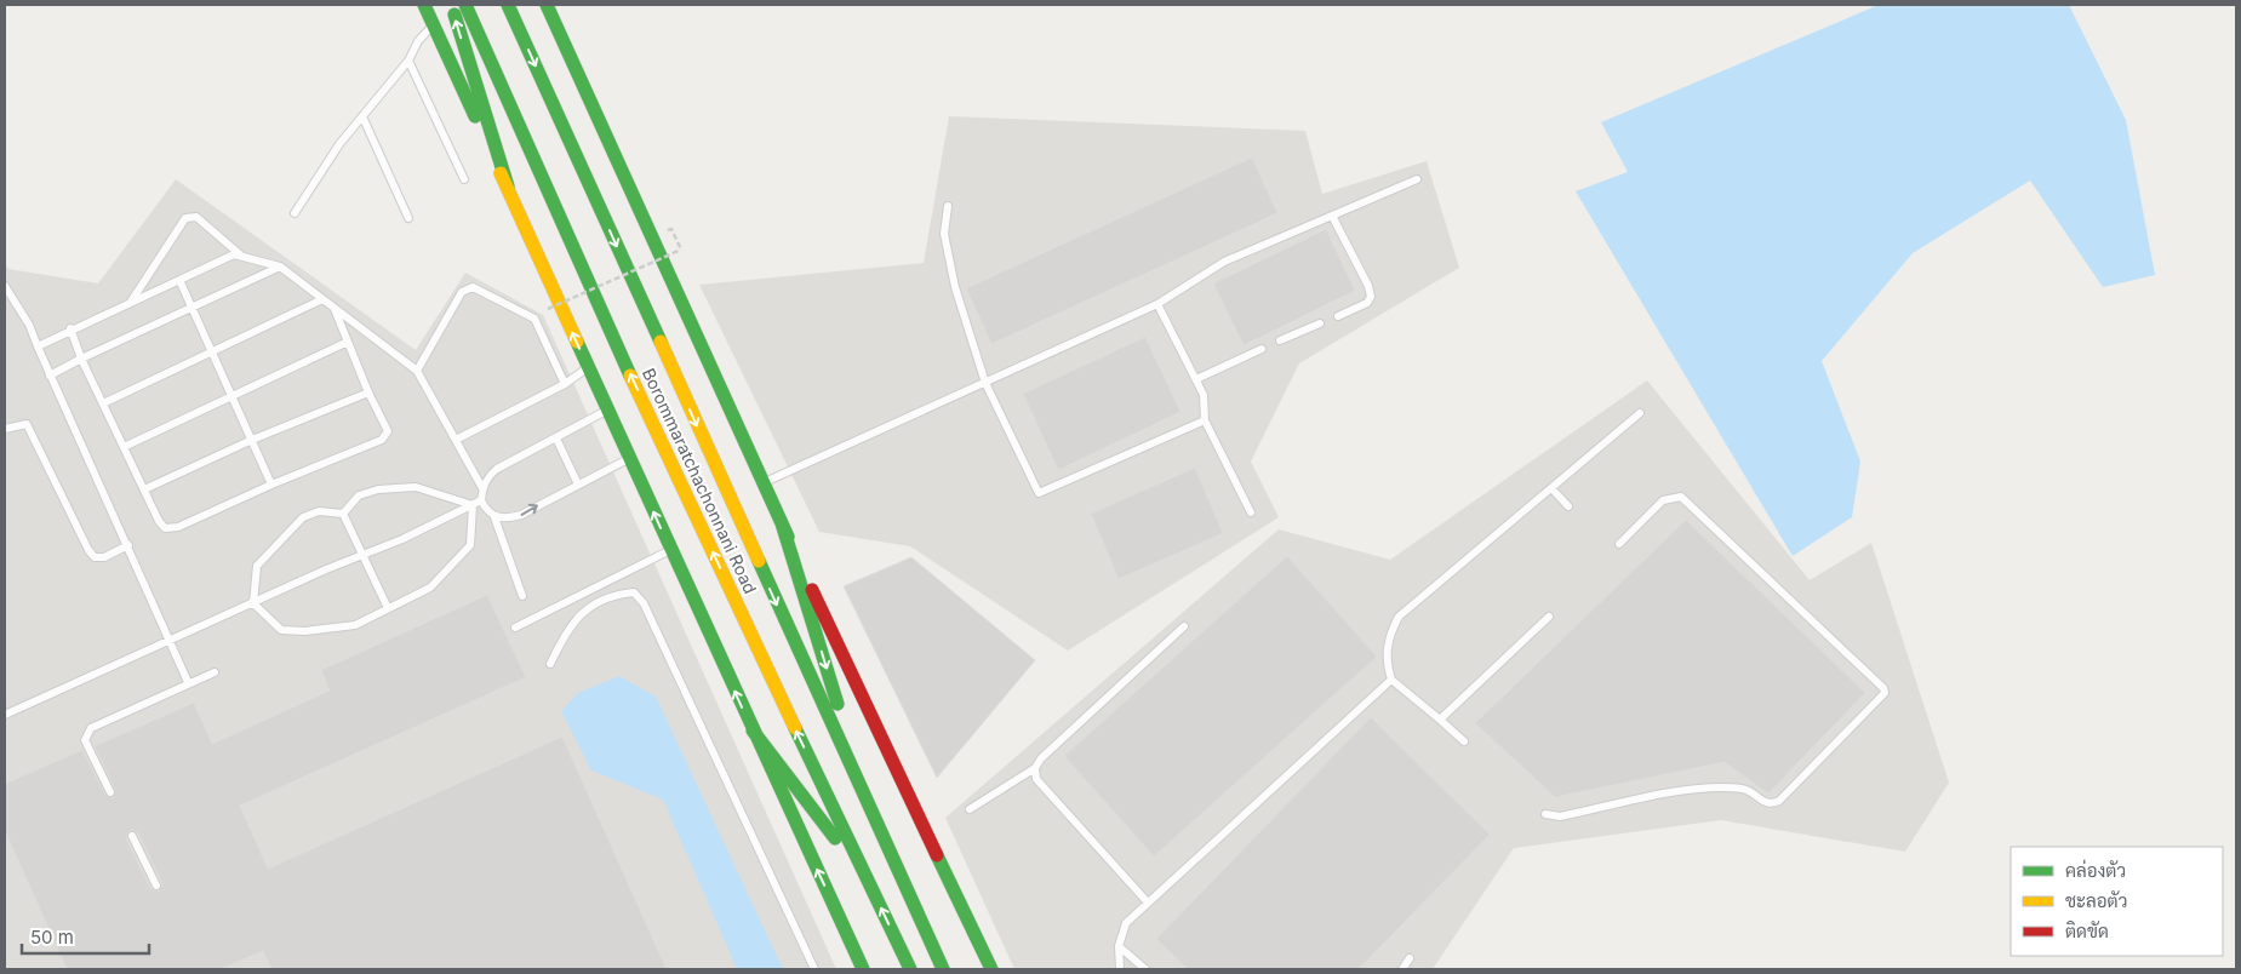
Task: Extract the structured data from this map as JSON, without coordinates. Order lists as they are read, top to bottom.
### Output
{
  "streets": {
    "main road": ["Borommaratchachonnani Road"]
  },
  "legend": ["คล่องตัว", "ชะลอตัว", "ติดขัด"],
  "scale_bar": "50 m"
}
